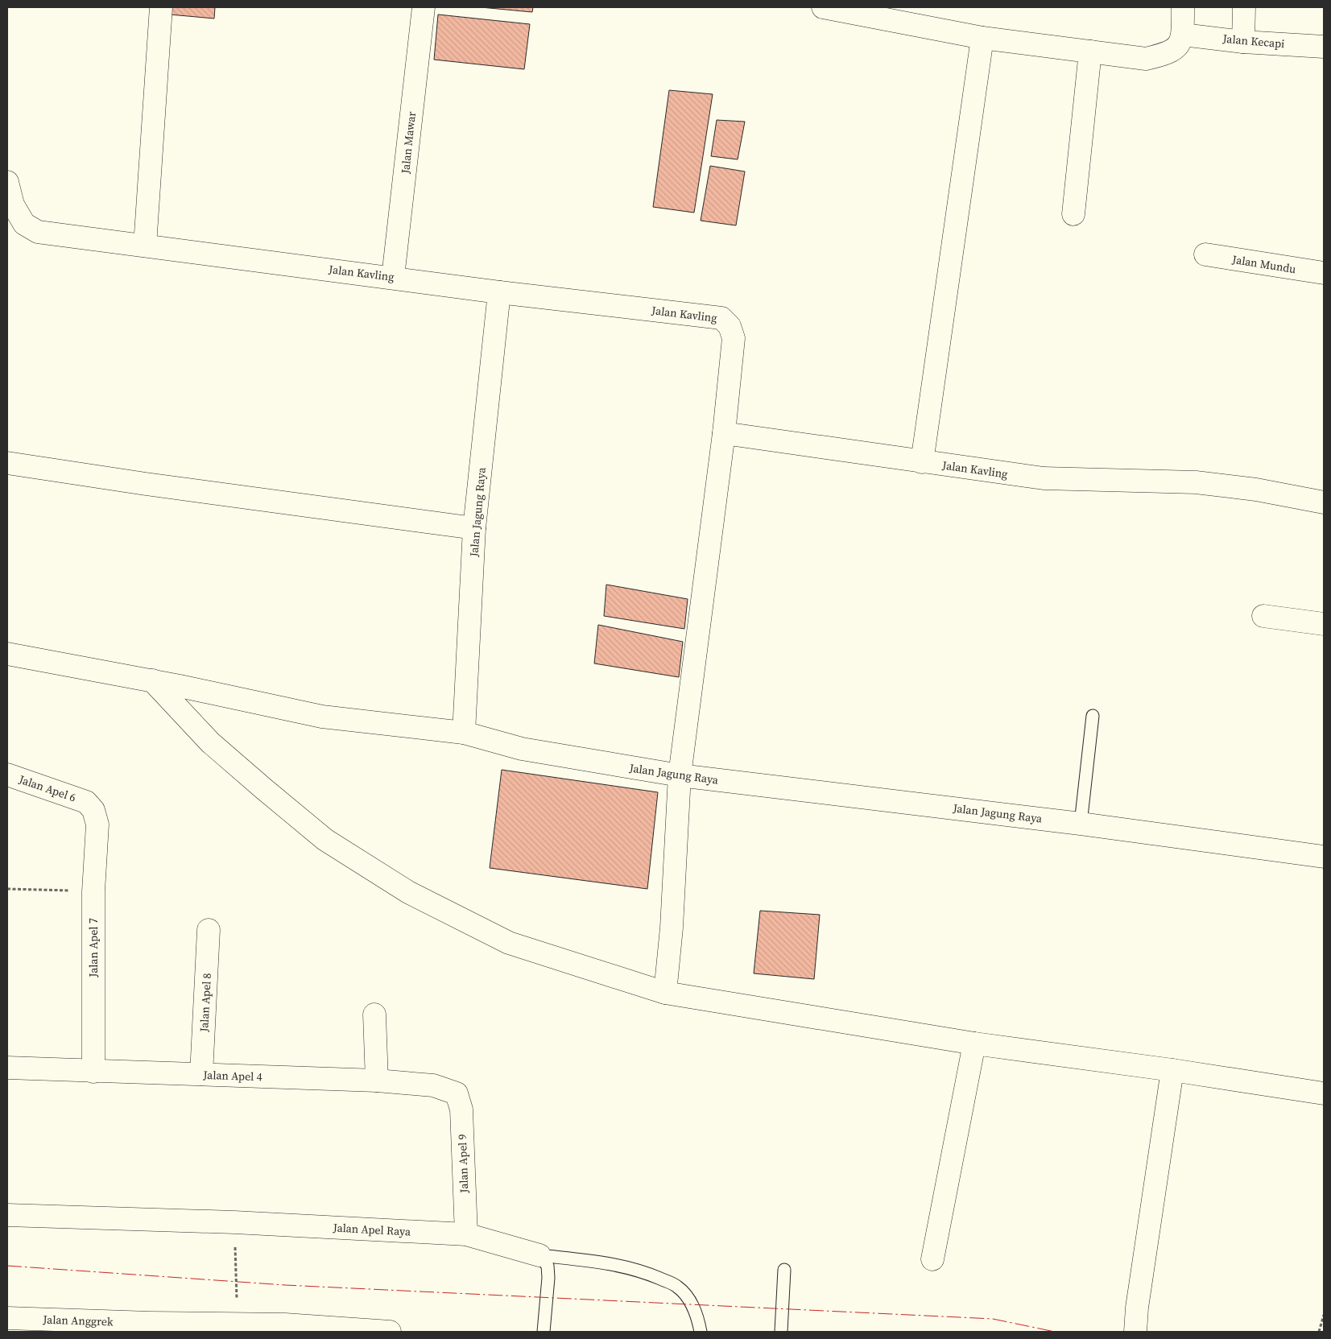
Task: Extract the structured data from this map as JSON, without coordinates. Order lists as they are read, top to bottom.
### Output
{
  "streets": {
    "street": [
      "Jalan Kecapi",
      "Jalan Mawar",
      "Jalan Mundu",
      "Jalan Kavling",
      "Jalan Jagung Raya",
      "Jalan Apel 6",
      "Jalan Apel 7",
      "Jalan Apel 8",
      "Jalan Apel 4",
      "Jalan Apel 9",
      "Jalan Apel Raya",
      "Jalan Anggrek"
    ]
  },
  "crossings": [
    ["Jalan Mawar", "Jalan Kavling"],
    ["Jalan Kavling", "Jalan Jagung Raya"],
    ["Jalan Apel 6", "Jalan Apel 7"],
    ["Jalan Apel 7", "Jalan Apel 4"],
    ["Jalan Apel 8", "Jalan Apel 4"],
    ["Jalan Apel 4", "Jalan Apel 9"],
    ["Jalan Apel 9", "Jalan Apel Raya"]
  ]
}
